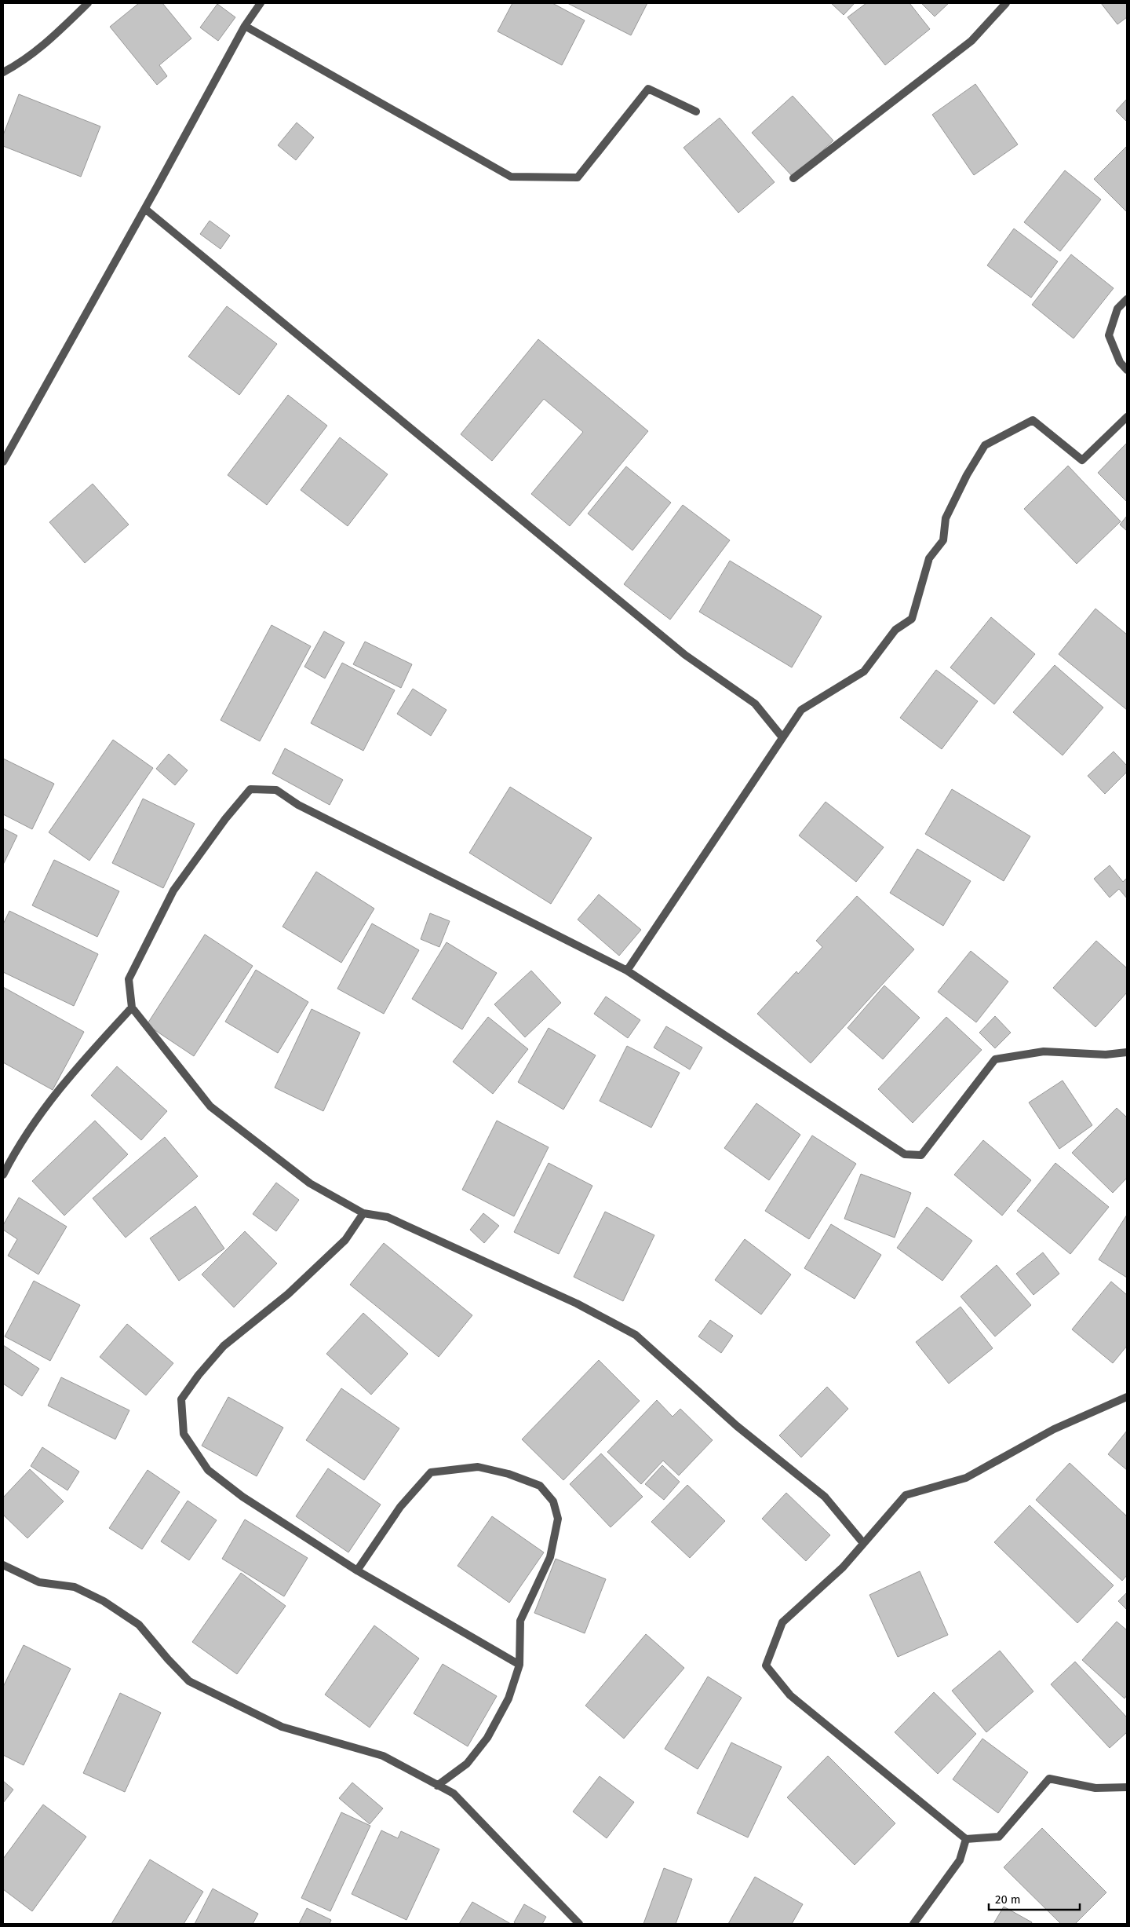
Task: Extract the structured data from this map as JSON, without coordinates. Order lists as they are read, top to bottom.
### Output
{
  "scale_bar": "20 m"
}
